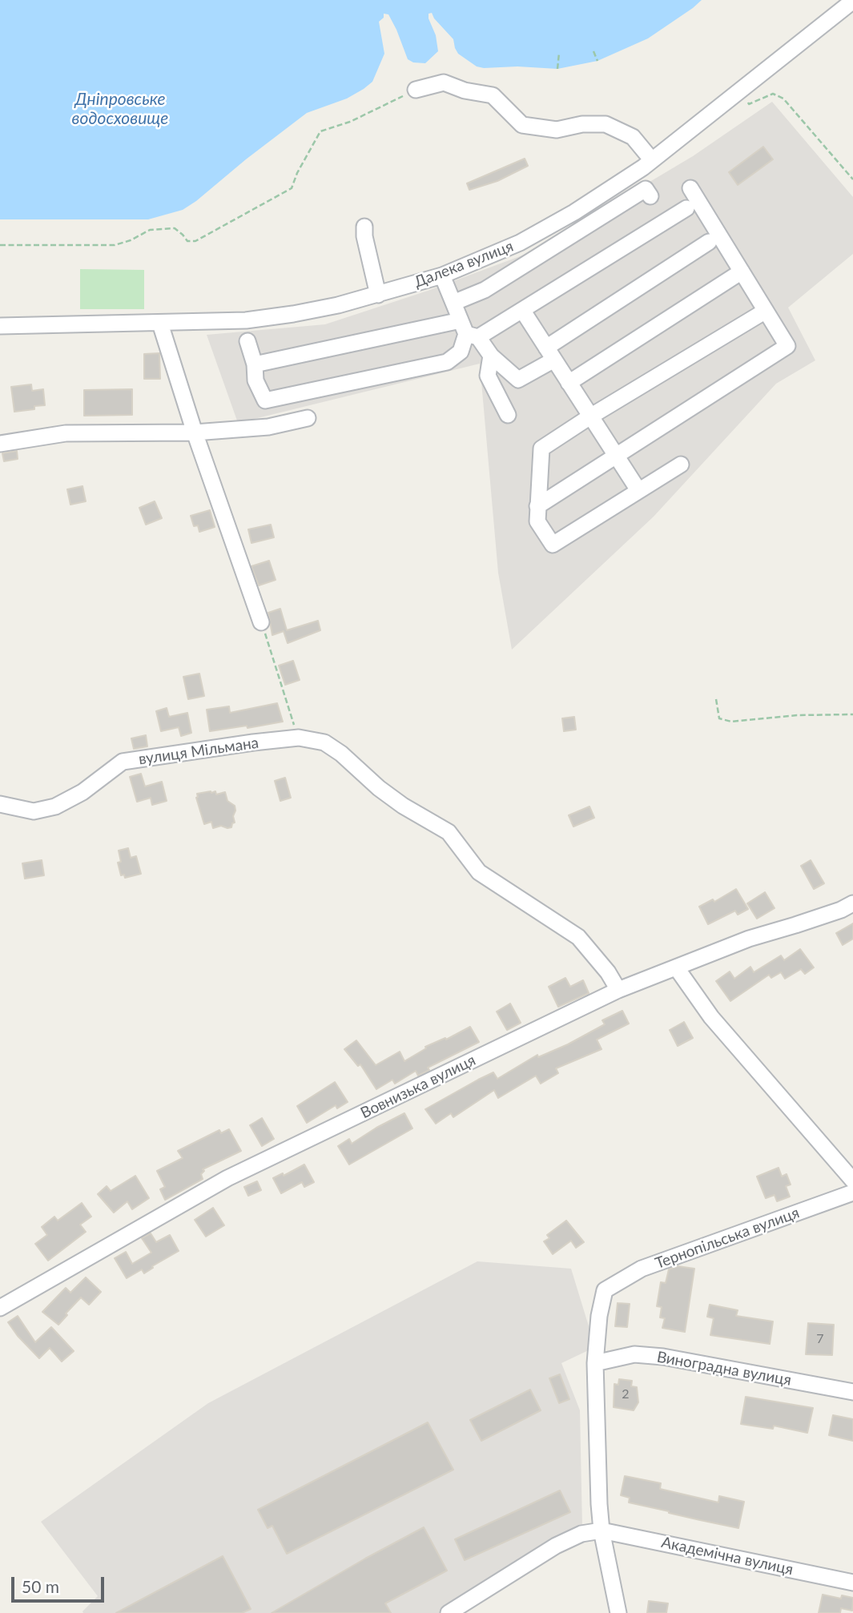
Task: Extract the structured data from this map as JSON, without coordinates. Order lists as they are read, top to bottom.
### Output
{
  "streets": {
    "street": [
      "Далека вулиця",
      "вулиця Мільмана",
      "Вовнизька вулиця",
      "Тернопільська вулиця",
      "Виноградна вулиця",
      "Академічна вулиця"
    ]
  },
  "crossings": [
    ["вулиця Мільмана", "Вовнизька вулиця"],
    ["Тернопільська вулиця", "Виноградна вулиця"]
  ],
  "water": ["Дніпровське водосховище"],
  "house_numbers": ["7", "2"],
  "scale_bar": "50 m"
}
